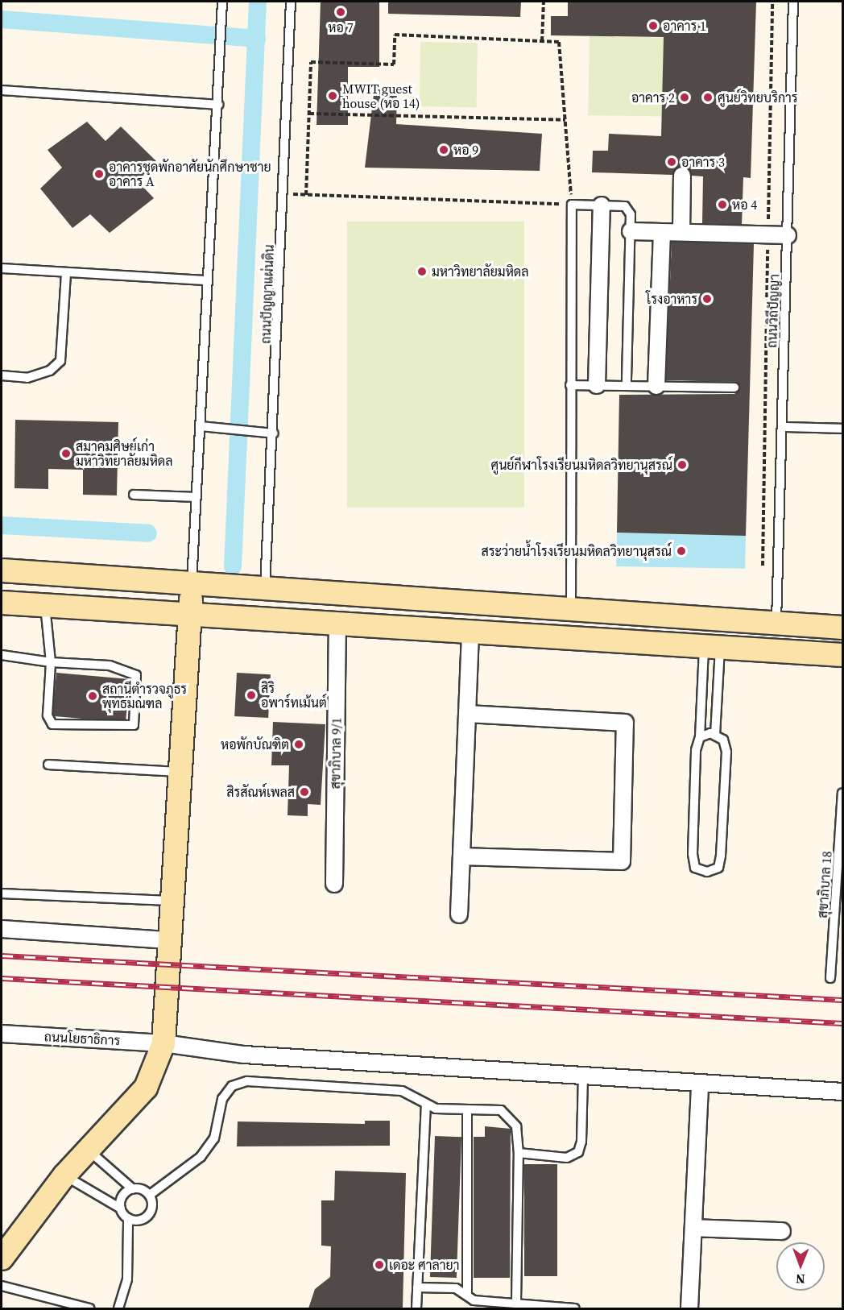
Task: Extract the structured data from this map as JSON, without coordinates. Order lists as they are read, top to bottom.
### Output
{
  "streets": {
    "street": ["สุขาภิบาล 9/1", "ถนนโยธาธิการ"],
    "lane": ["ถนนปัญญาแผ่นดิน", "ถนนวิถีปัญญา", "สุขาภิบาล 18"]
  },
  "places": [
    "หอ 7",
    "อาคาร 1",
    "MWIT guest house (หอ 14)",
    "อาคาร 2",
    "ศูนย์วิทยบริการ",
    "หอ 9",
    "อาคาร 3",
    "อาคารชุดพักอาศัยนักศึกษาชาย อาคาร A",
    "หอ 4",
    "มหาวิทยาลัยมหิดล",
    "โรงอาหาร",
    "สมาคมศิษย์เก่า มหาวิทยาลัยมหิดล",
    "ศูนย์กีฬาโรงเรียนมหิดลวิทยานุสรณ์",
    "สระว่ายน้ำโรงเรียนมหิดลวิทยานุสรณ์",
    "สิริ อพาร์ทเม้นต์",
    "สถานีตำรวจภูธร พุทธมณฑล",
    "หอพักบัณฑิต",
    "สิรสัณห์เพลส",
    "เดอะ ศาลายา"
  ],
  "north": "bottom"
}
